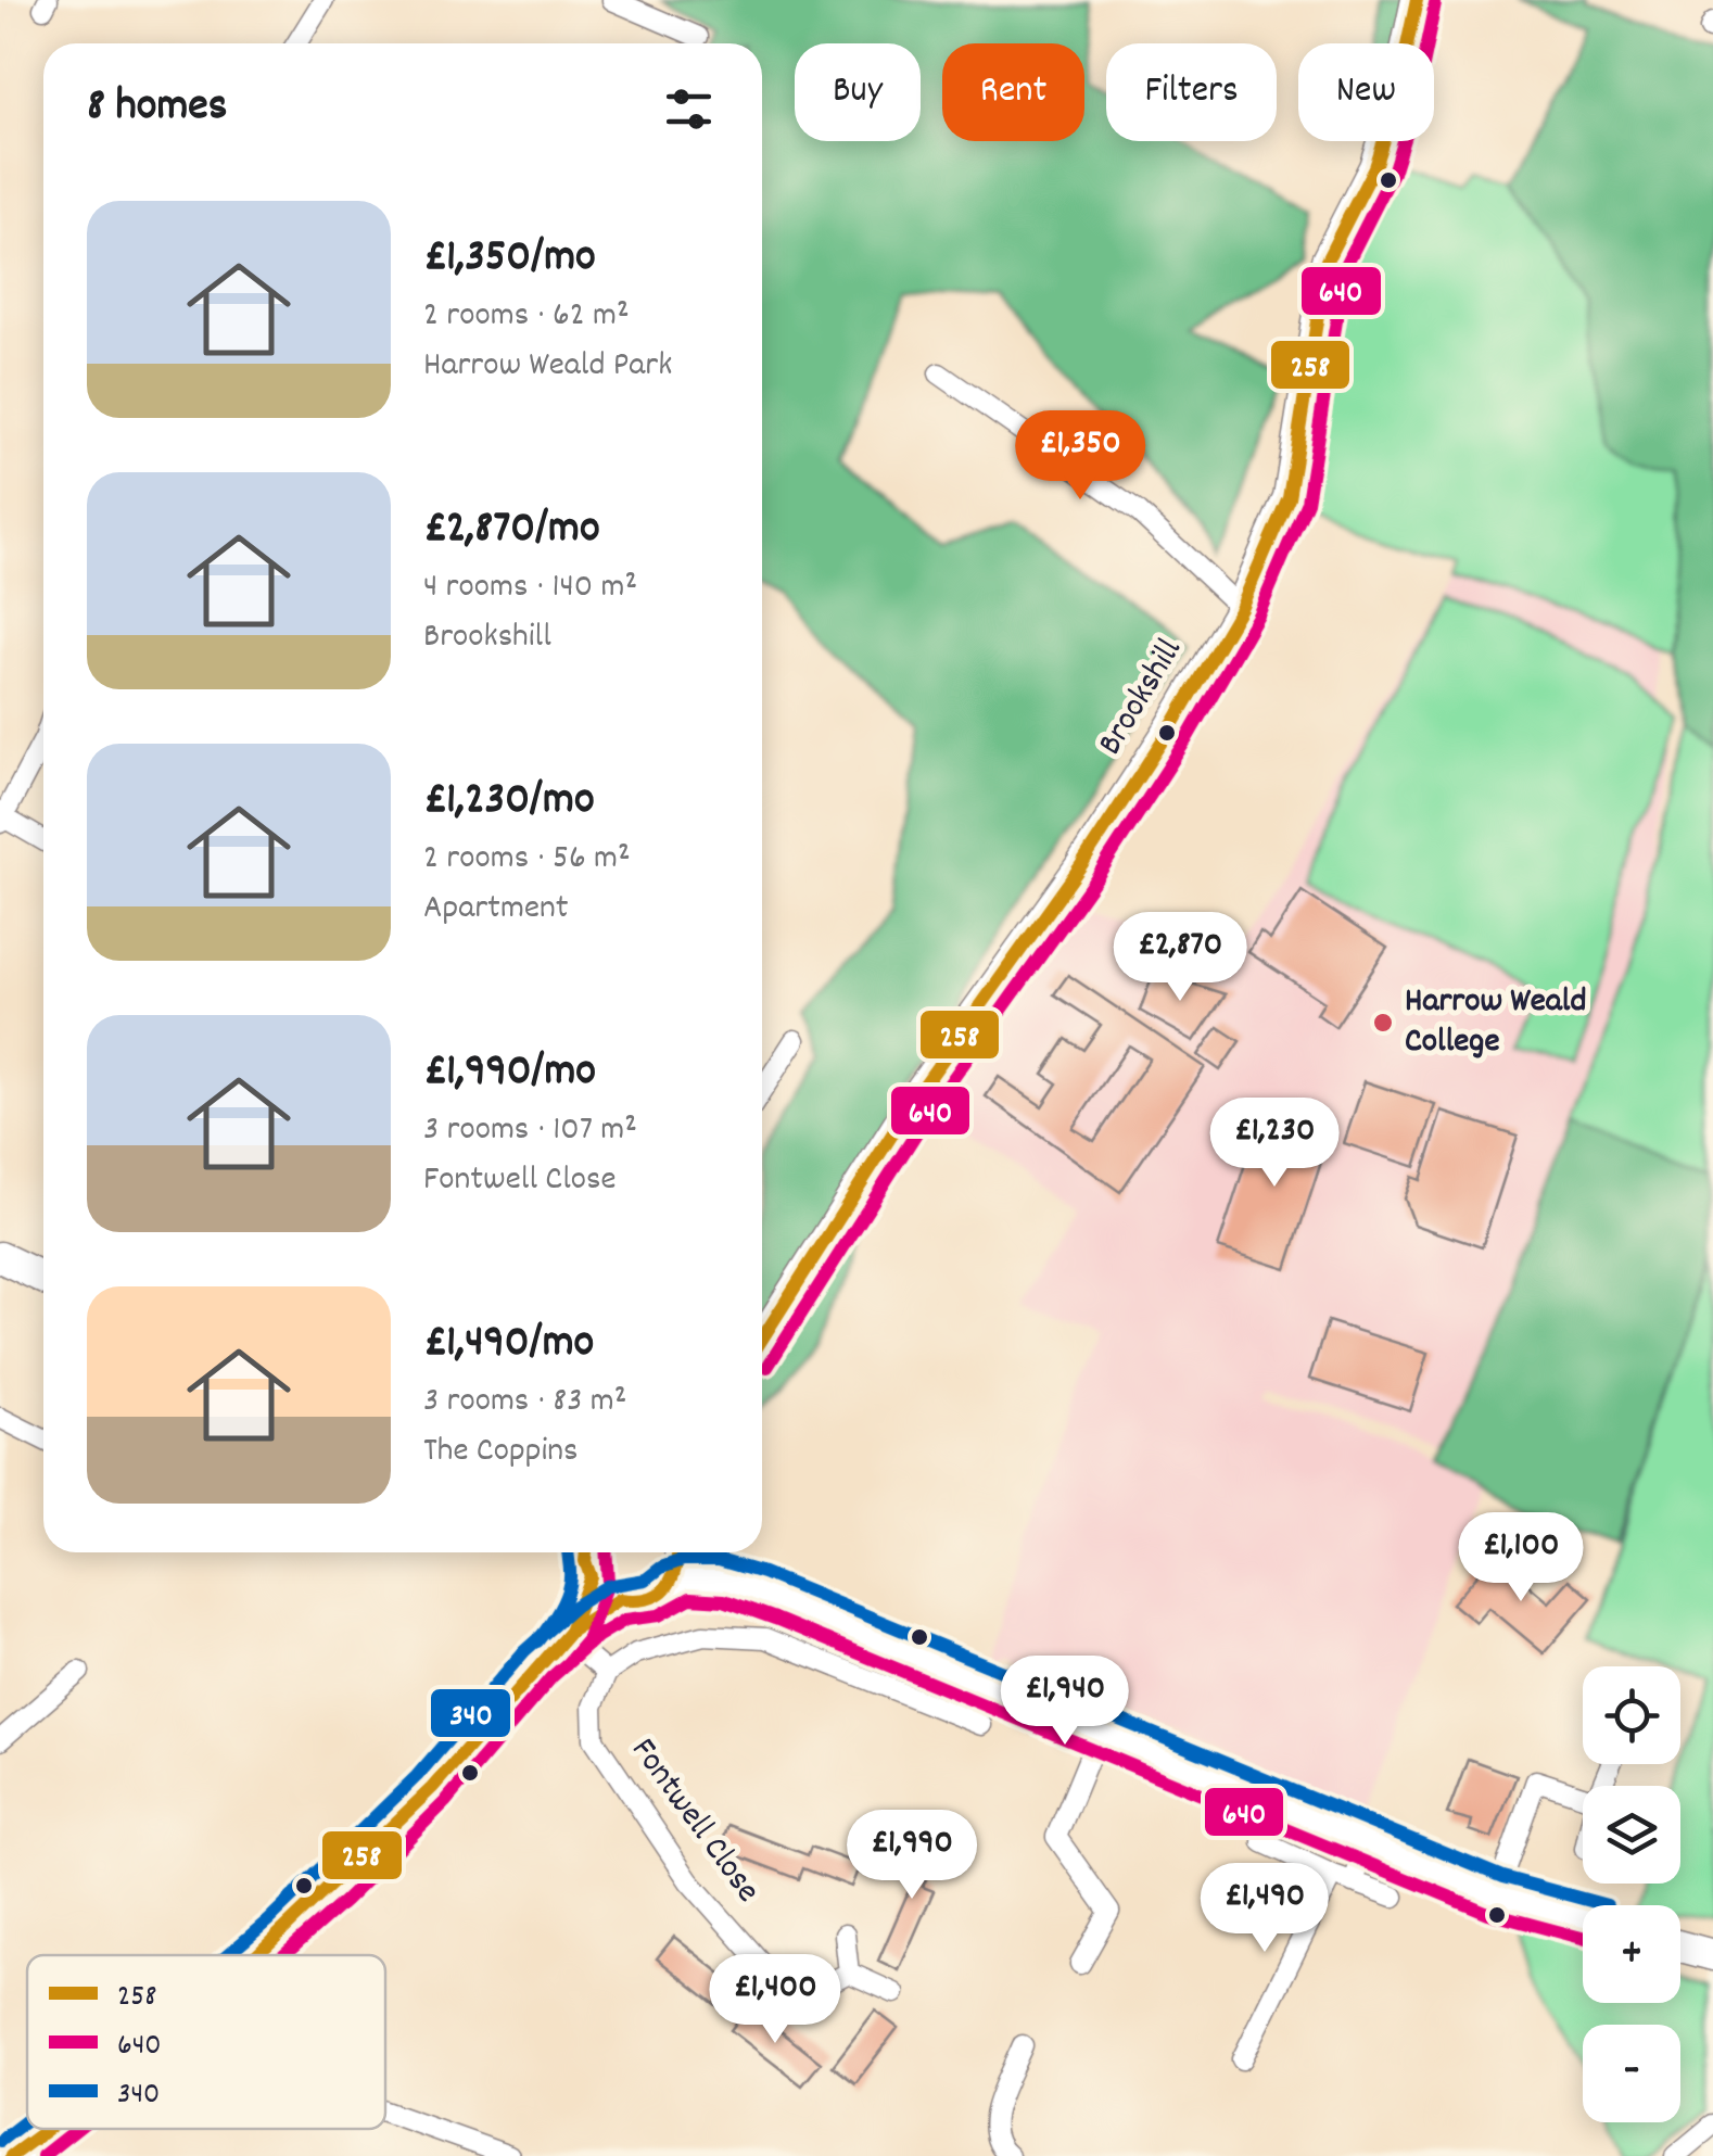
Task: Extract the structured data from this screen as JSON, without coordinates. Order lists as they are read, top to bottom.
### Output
{
  "streets": {
    "main road": ["Brookshill"],
    "street": ["Fontwell Close"]
  },
  "places": ["Harrow Weald College"],
  "lines": ["transit line 258", "transit line 640", "transit line 340"],
  "legend": ["258", "640", "340"],
  "page": {
    "chip": [
      "Buy",
      "Rent",
      "Filters",
      "New"
    ],
    "heading": "8 homes",
    "list": [
      {
        "name": "£1,350/mo",
        "note": "2 rooms · 62 m² · Harrow Weald Park"
      },
      {
        "name": "£2,870/mo",
        "note": "4 rooms · 140 m² · Brookshill"
      },
      {
        "name": "£1,230/mo",
        "note": "2 rooms · 56 m² · Apartment"
      },
      {
        "name": "£1,990/mo",
        "note": "3 rooms · 107 m² · Fontwell Close"
      },
      {
        "name": "£1,490/mo",
        "note": "3 rooms · 83 m² · The Coppins"
      }
    ],
    "price": [
      "£1,350",
      "£2,870",
      "£1,230",
      "£1,100",
      "£1,940",
      "£1,990",
      "£1,490",
      "£1,400"
    ],
    "map_buttons": ["+", "−"]
  }
}
